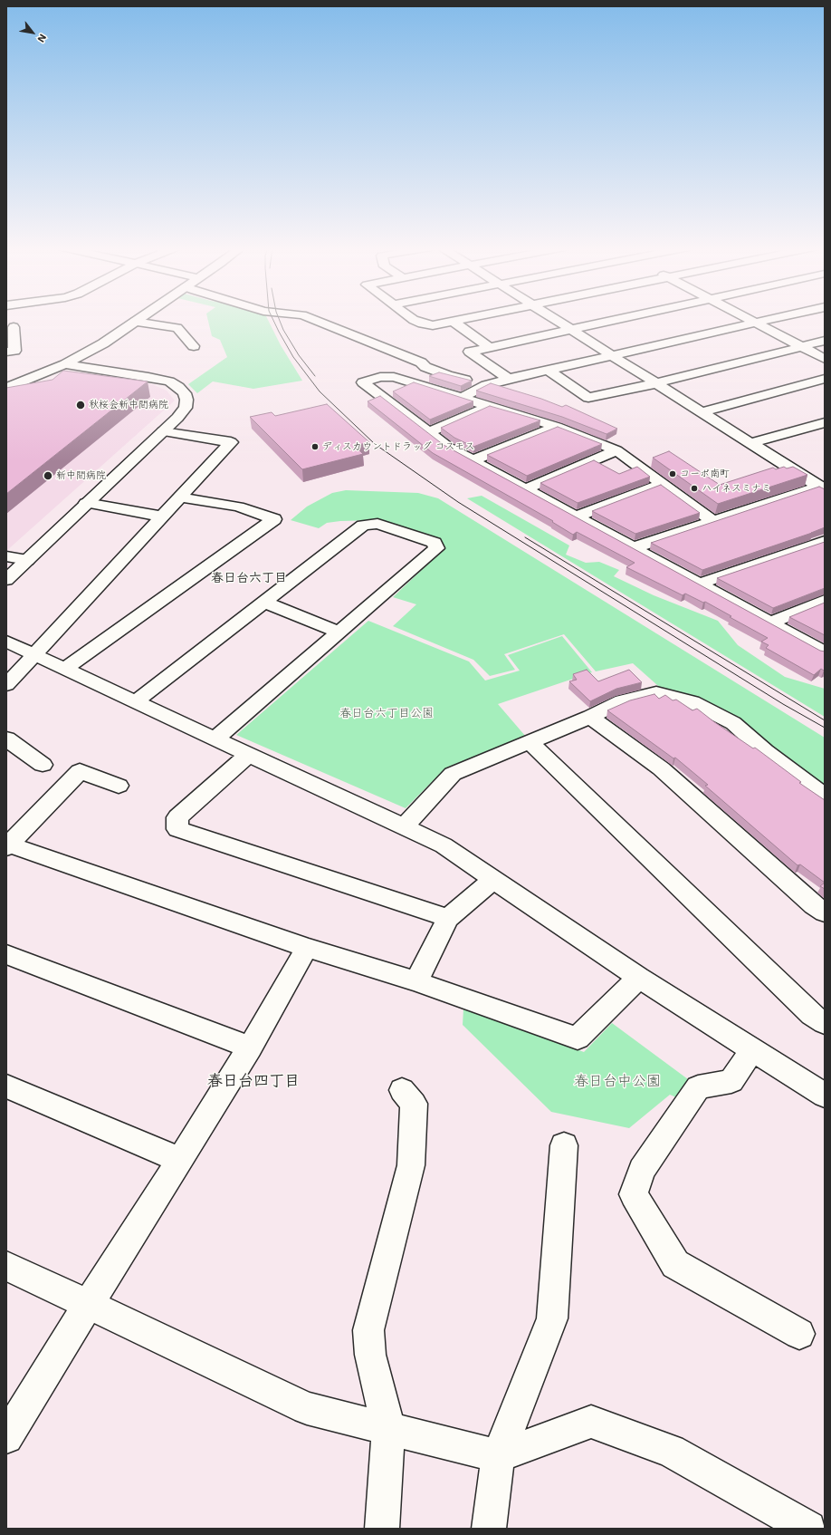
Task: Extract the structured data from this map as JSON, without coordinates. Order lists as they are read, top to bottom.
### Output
{
  "districts": ["春日台六丁目", "春日台四丁目"],
  "parks": ["春日台六丁目公園", "春日台中公園"],
  "places": [
    "秋桜会新中間病院",
    "ディスカウントドラッグ コスモス",
    "コーポ南町",
    "新中間病院",
    "ハイネスミナミ"
  ],
  "north": "bottom right"
}
